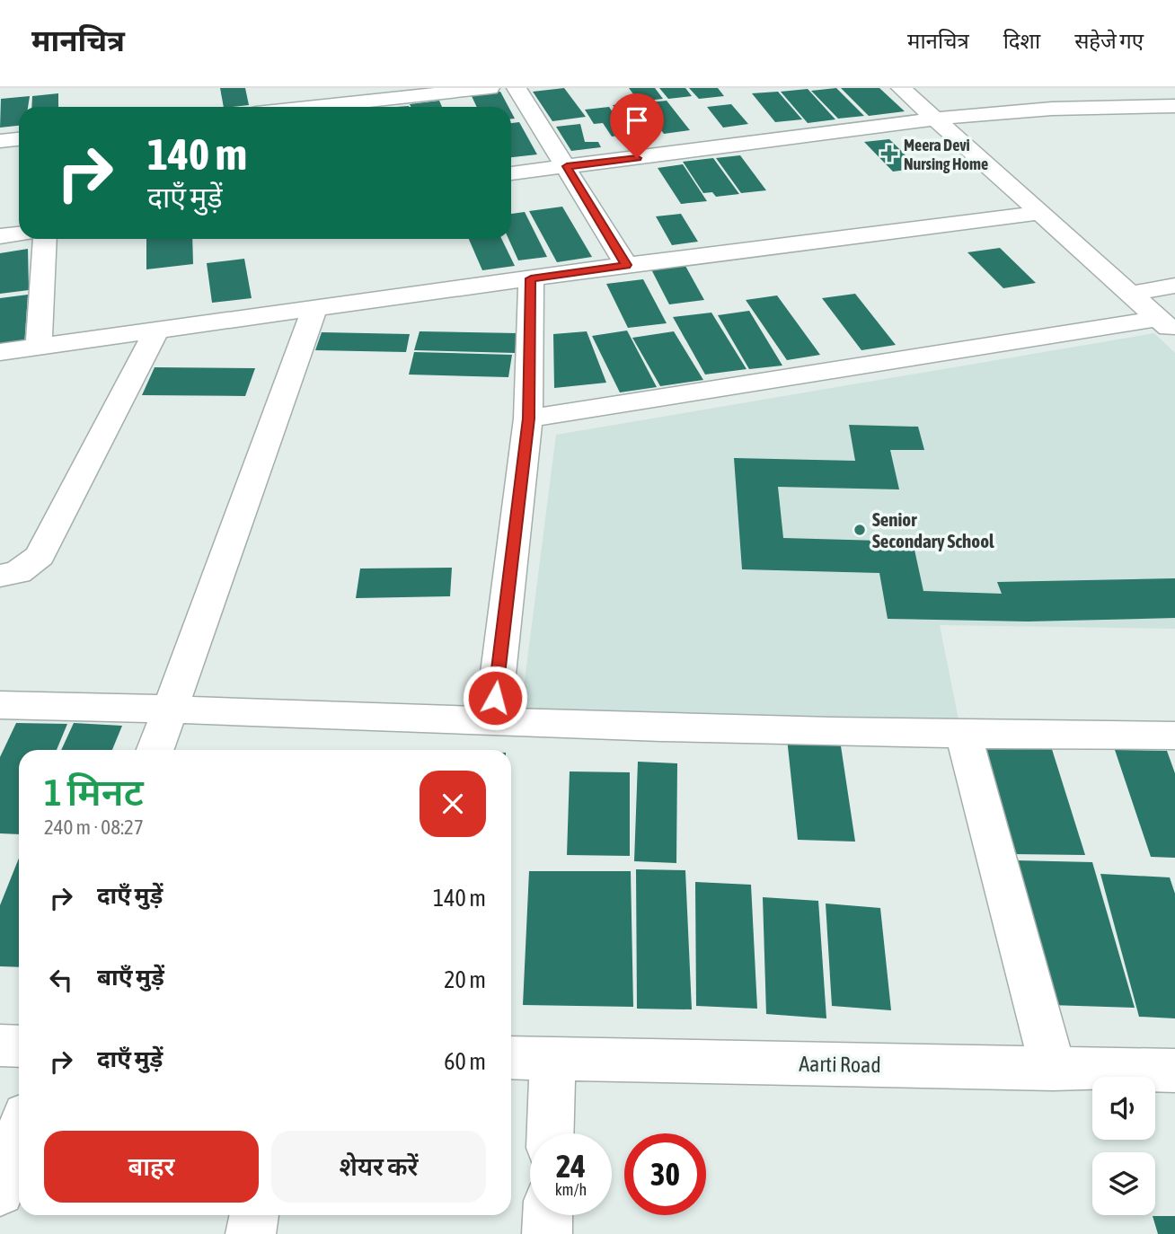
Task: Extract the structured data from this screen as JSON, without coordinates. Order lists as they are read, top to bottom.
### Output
{
  "streets": {
    "street": ["Aarti Road"]
  },
  "places": {
    "health": ["Meera Devi Nursing Home"],
    "other": ["Senior Secondary School"]
  },
  "page": {
    "header": "मानचित्र",
    "nav": ["मानचित्र", "दिशा", "सहेजे गए"],
    "turn": ["140 m", "दाएँ मुड़ें"],
    "heading": ["1 मिनट", "240 m · 08:27"],
    "list": [
      {
        "name": "दाएँ मुड़ें",
        "value": "140 m"
      },
      {
        "name": "बाएँ मुड़ें",
        "value": "20 m"
      },
      {
        "name": "दाएँ मुड़ें",
        "value": "60 m"
      }
    ],
    "buttons": ["बाहर", "शेयर करें"],
    "speed": "24 km/h",
    "limit": "30"
  }
}
